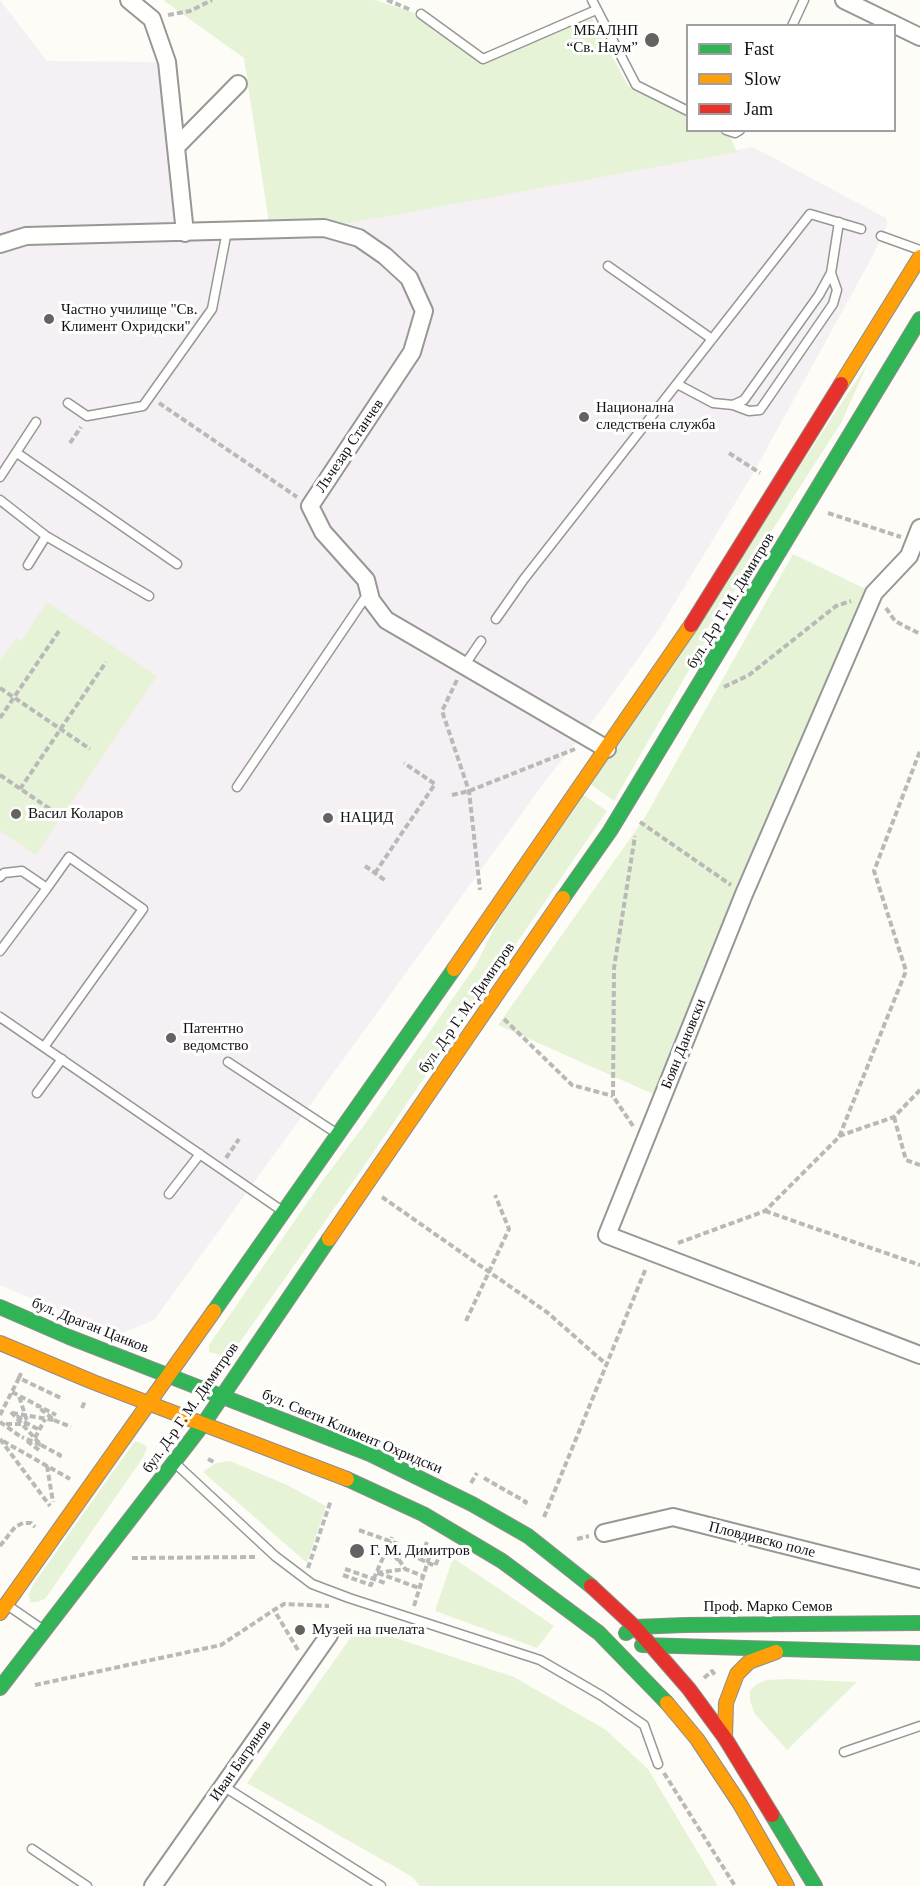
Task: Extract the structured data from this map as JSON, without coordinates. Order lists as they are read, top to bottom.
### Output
{
  "streets": {
    "main road": [
      "бул. Д-р Г. М. Димитров",
      "бул. Драган Цанков",
      "бул. Свети Климент Охридски",
      "Проф. Марко Семов"
    ],
    "street": [
      "Лъчезар Станчев",
      "Боян Дановски",
      "Пловдивско поле",
      "Иван Багрянов"
    ]
  },
  "crossings": [
    ["Лъчезар Станчев", "бул. Д-р Г. М. Димитров"],
    ["бул. Д-р Г. М. Димитров", "бул. Драган Цанков"],
    ["бул. Д-р Г. М. Димитров", "бул. Свети Климент Охридски"],
    ["бул. Драган Цанков", "бул. Свети Климент Охридски"],
    ["бул. Свети Климент Охридски", "Проф. Марко Семов"]
  ],
  "places": [
    "MБАЛНП “Св. Наум”",
    "Частно училище \"Св. Климент Охридски\"",
    "Национална следствена служба",
    "Васил Коларов",
    "НАЦИД",
    "Патентно ведомство",
    "Г. М. Димитров",
    "Музей на пчелата"
  ],
  "legend": ["Fast", "Slow", "Jam"]
}
